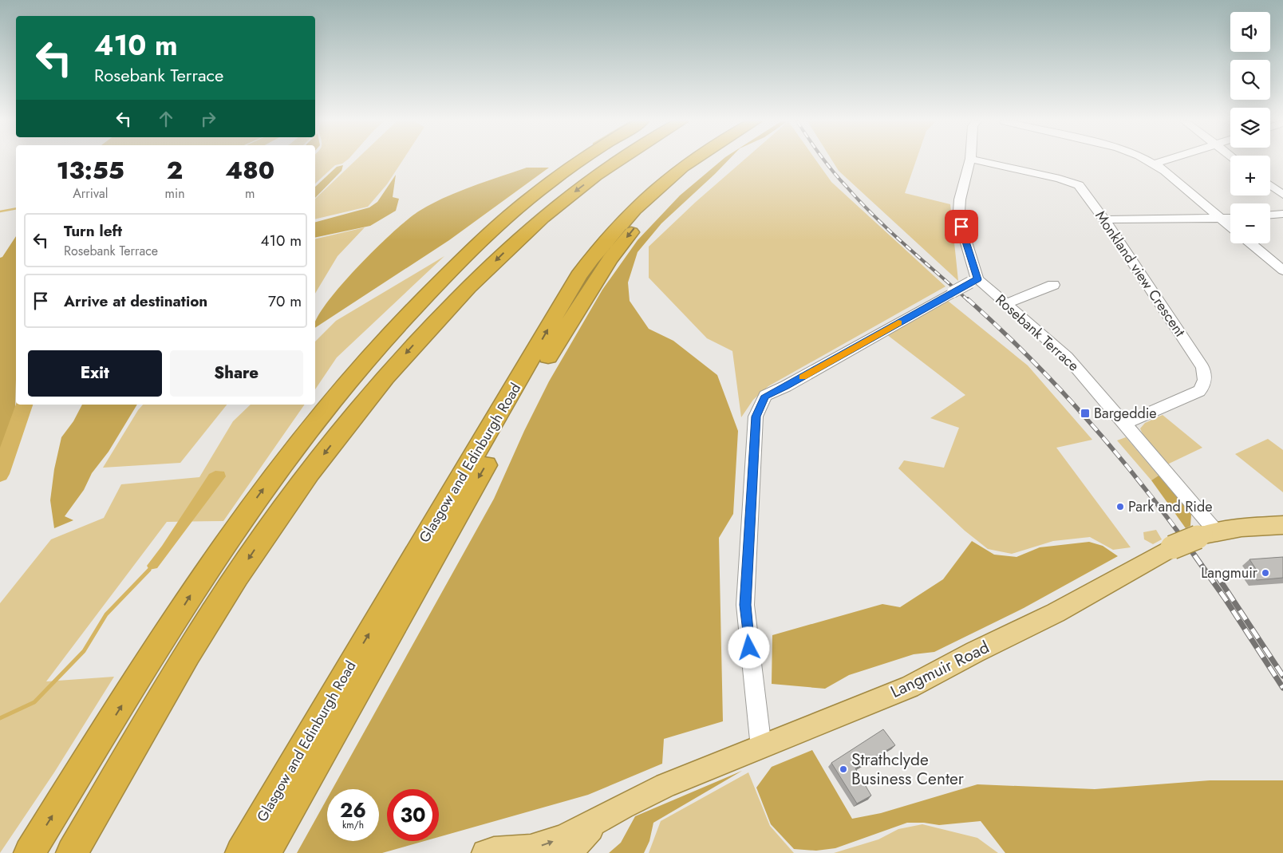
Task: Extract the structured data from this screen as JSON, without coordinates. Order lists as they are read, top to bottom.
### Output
{
  "streets": {
    "highway": ["Glasgow and Edinburgh Road"],
    "main road": ["Langmuir Road"],
    "street": ["Monkland view Crescent", "Rosebank Terrace"]
  },
  "crossings": [
    ["Monkland view Crescent", "Rosebank Terrace"],
    ["Rosebank Terrace", "Langmuir Road"]
  ],
  "places": {
    "transit": ["Bargeddie"],
    "other": ["Park and Ride", "Langmuir", "Strathclyde Business Center"]
  },
  "page": {
    "map_buttons": ["+", "−"],
    "turn": ["410 m", "Rosebank Terrace"],
    "eta": [
      "13:55",
      "Arrival",
      "2",
      "min",
      "480",
      "m"
    ],
    "list": [
      {
        "name": "Turn left",
        "note": "Rosebank Terrace",
        "value": "410 m"
      },
      {
        "name": "Arrive at destination",
        "value": "70 m"
      }
    ],
    "buttons": ["Exit", "Share"],
    "speed": "26 km/h",
    "limit": "30"
  }
}
